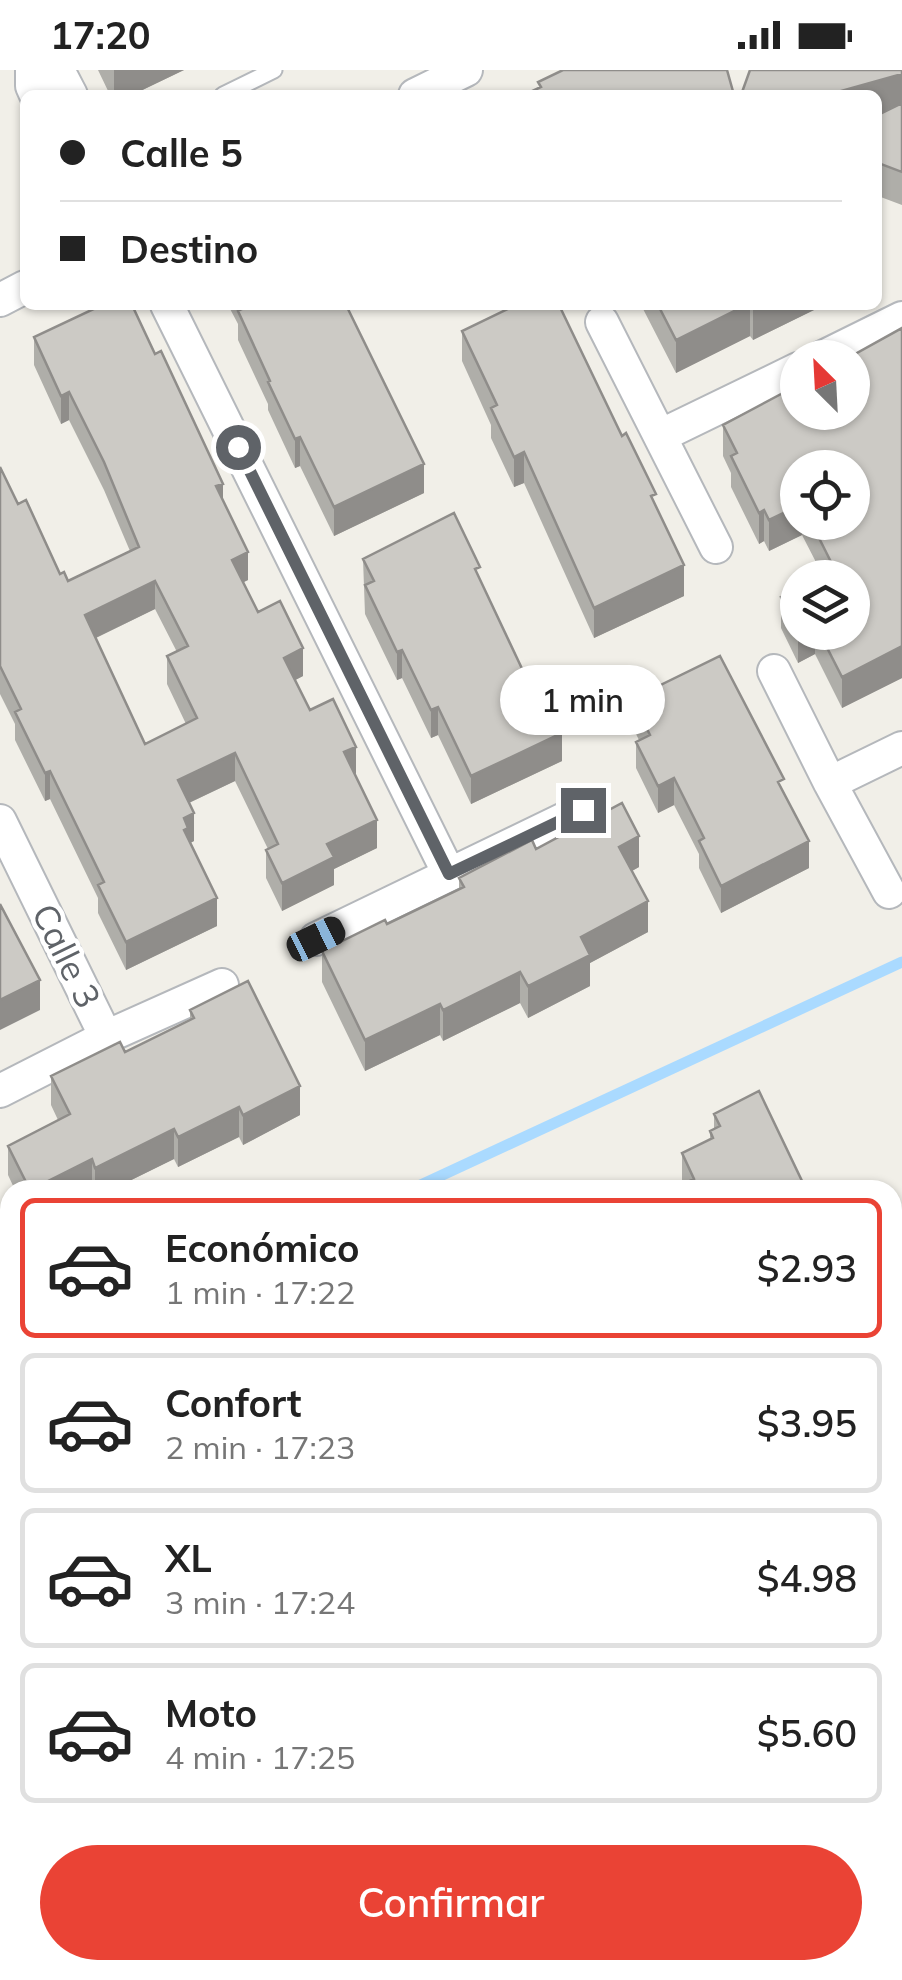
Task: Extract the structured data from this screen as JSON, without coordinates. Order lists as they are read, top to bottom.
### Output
{
  "streets": {
    "street": ["Calle 3"]
  },
  "north": "top left",
  "page": {
    "status": "17:20",
    "banner": ["Calle 5", "Destino"],
    "bubble": "1 min",
    "list": [
      {
        "name": "Económico",
        "note": "1 min · 17:22",
        "value": "$2.93"
      },
      {
        "name": "Confort",
        "note": "2 min · 17:23",
        "value": "$3.95"
      },
      {
        "name": "XL",
        "note": "3 min · 17:24",
        "value": "$4.98"
      },
      {
        "name": "Moto",
        "note": "4 min · 17:25",
        "value": "$5.60"
      }
    ],
    "buttons": "Confirmar"
  }
}
